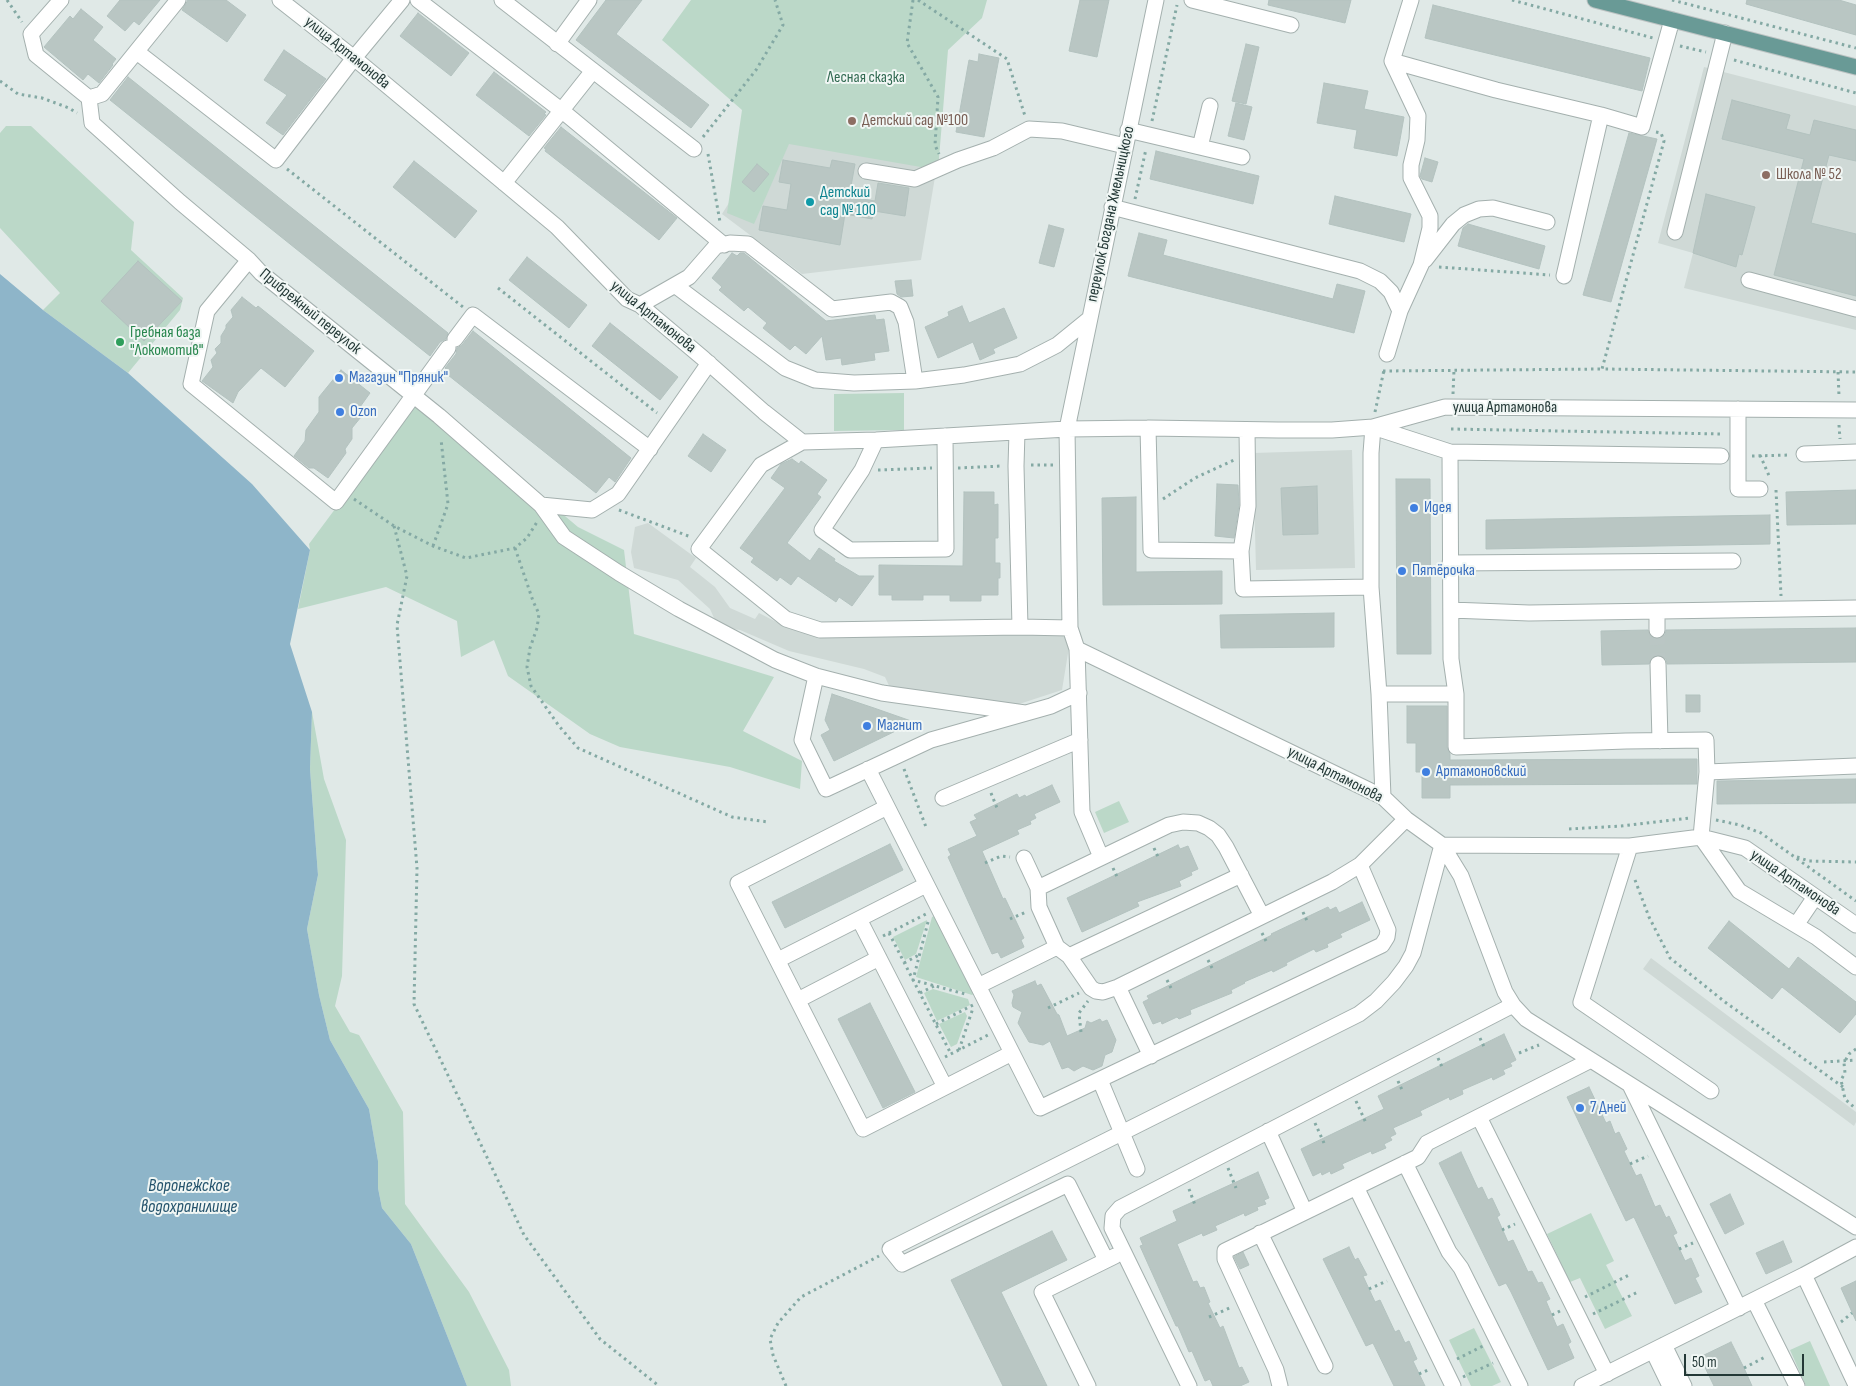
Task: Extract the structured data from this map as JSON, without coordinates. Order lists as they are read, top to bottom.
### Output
{
  "streets": {
    "street": ["улица Артамонова", "переулок Богдана Хмельницкого", "Прибрежный переулок"]
  },
  "crossings": [
    ["улица Артамонова", "переулок Богдана Хмельницкого"]
  ],
  "water": ["Воронежское водохранилище"],
  "parks": ["Лесная сказка"],
  "places": [
    "Детский сад №100",
    "Школа № 52",
    "Детский сад № 100",
    "Гребная база \"Локомотив\"",
    "Магазин \"Пряник\"",
    "Ozon",
    "Идея",
    "Пятёрочка",
    "Магнит",
    "Артамоновский",
    "7 Дней"
  ],
  "scale_bar": "50 m"
}
